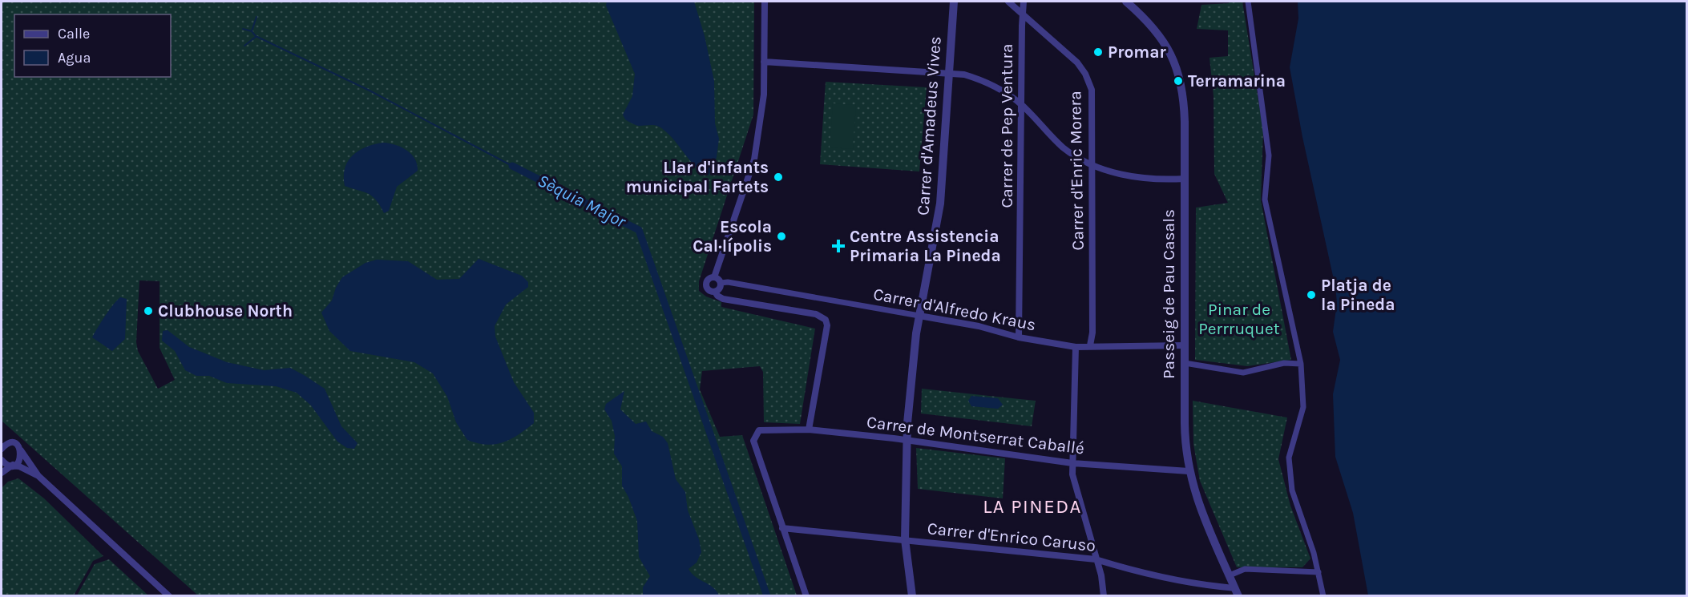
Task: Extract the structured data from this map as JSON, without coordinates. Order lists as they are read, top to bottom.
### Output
{
  "streets": {
    "street": [
      "Carrer d'Amadeus Vives",
      "Carrer de Pep Ventura",
      "Carrer d'Enric Morera",
      "Passeig de Pau Casals",
      "Carrer d'Alfredo Kraus",
      "Carrer de Montserrat Caballé",
      "Carrer d'Enrico Caruso"
    ]
  },
  "crossings": [
    ["Carrer d'Amadeus Vives", "Carrer d'Alfredo Kraus"],
    ["Carrer d'Amadeus Vives", "Carrer de Montserrat Caballé"],
    ["Carrer d'Amadeus Vives", "Carrer d'Enrico Caruso"],
    ["Carrer de Pep Ventura", "Carrer d'Enric Morera"],
    ["Carrer de Pep Ventura", "Carrer d'Alfredo Kraus"],
    ["Carrer d'Enric Morera", "Carrer d'Alfredo Kraus"],
    ["Passeig de Pau Casals", "Carrer d'Alfredo Kraus"],
    ["Passeig de Pau Casals", "Carrer de Montserrat Caballé"],
    ["Passeig de Pau Casals", "Carrer d'Enrico Caruso"],
    ["Carrer de Montserrat Caballé", "Carrer d'Enrico Caruso"]
  ],
  "districts": ["LA PINEDA"],
  "water": ["Sèquia Major"],
  "parks": ["Pinar de Perrruquet"],
  "places": {
    "other": [
      "Promar",
      "Terramarina",
      "Llar d'infants municipal Fartets",
      "Escola Cal·lípolis",
      "Platja de la Pineda",
      "Clubhouse North"
    ],
    "health": ["Centre Assistencia Primaria La Pineda"]
  },
  "legend": ["Calle", "Agua"]
}
